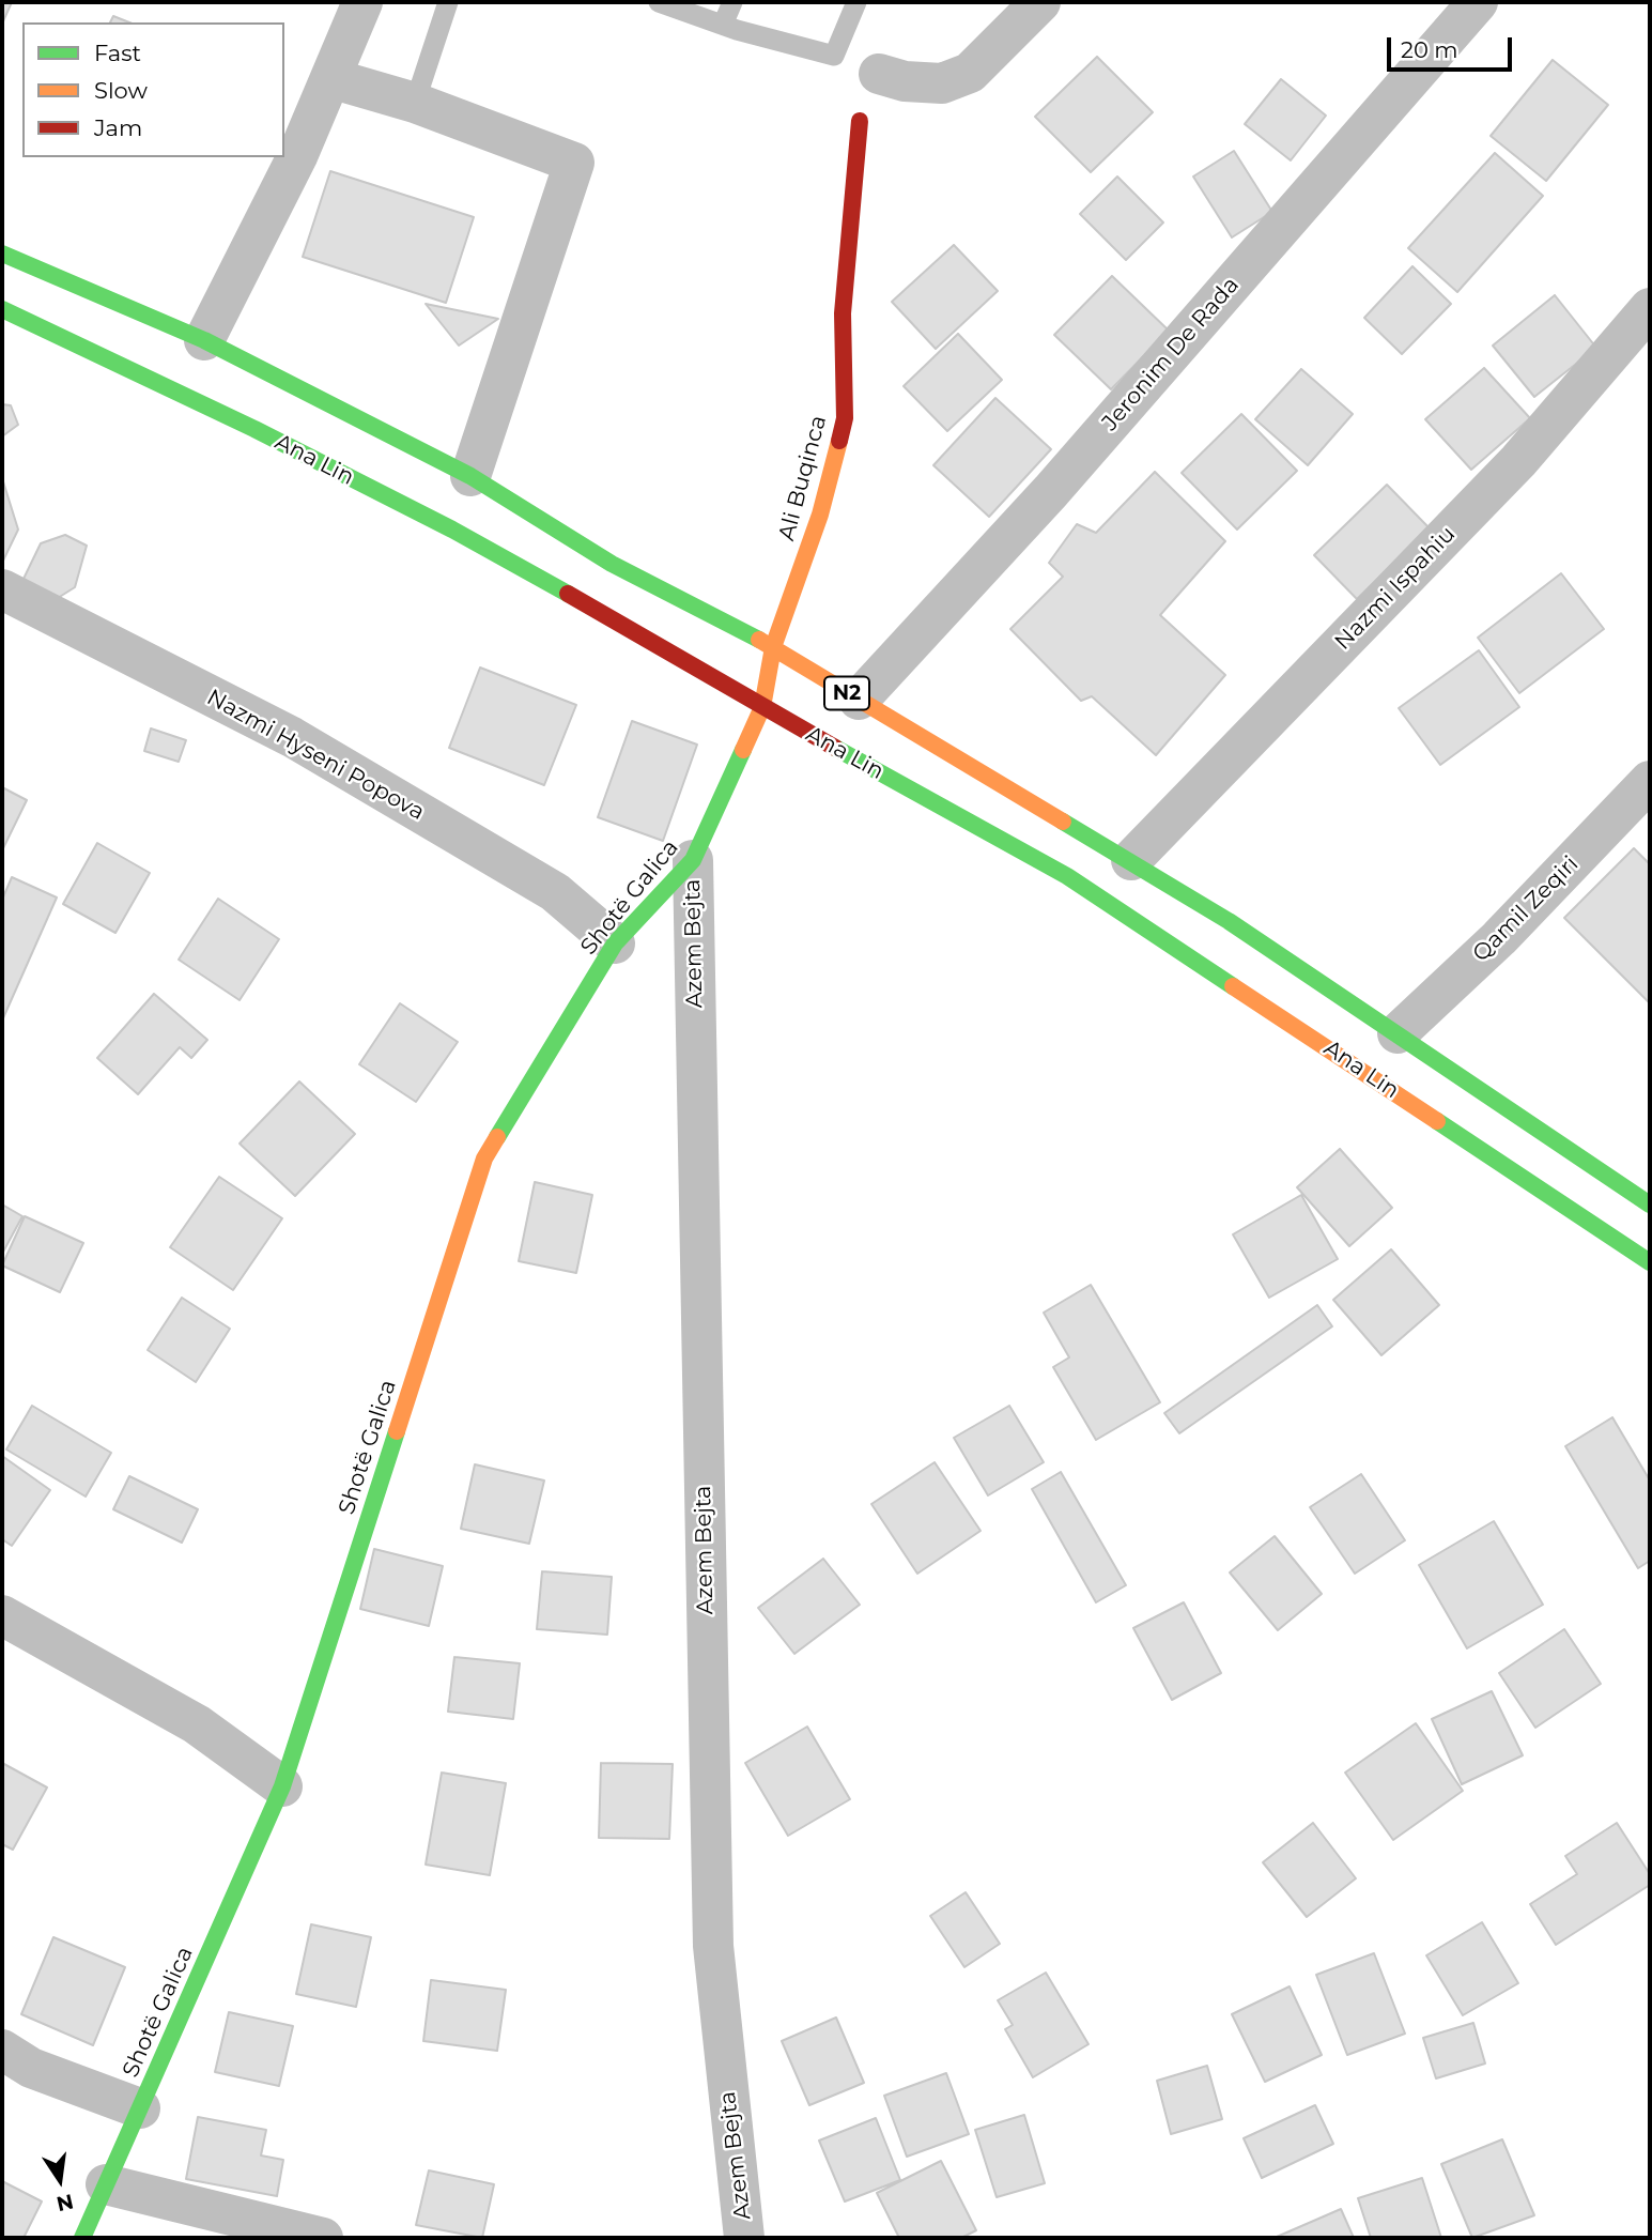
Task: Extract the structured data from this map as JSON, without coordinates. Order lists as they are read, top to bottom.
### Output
{
  "streets": {
    "main road": [
      "Ana Lin",
      "Ali Buqinca",
      "N2",
      "Shotë Galica"
    ],
    "street": [
      "Jeronim De Rada",
      "Nazmi Ispahiu",
      "Nazmi Hyseni Popova",
      "Qamil Zeqiri",
      "Azem Bejta"
    ]
  },
  "crossings": [
    ["Jeronim De Rada", "N2"],
    ["Ana Lin", "Ali Buqinca"],
    ["Ana Lin", "Shotë Galica"],
    ["Ali Buqinca", "N2"],
    ["Ali Buqinca", "Shotë Galica"],
    ["Nazmi Ispahiu", "N2"],
    ["N2", "Qamil Zeqiri"],
    ["Nazmi Hyseni Popova", "Shotë Galica"],
    ["Shotë Galica", "Azem Bejta"]
  ],
  "legend": ["Fast", "Slow", "Jam"],
  "scale_bar": "20 m",
  "north": "bottom"
}
